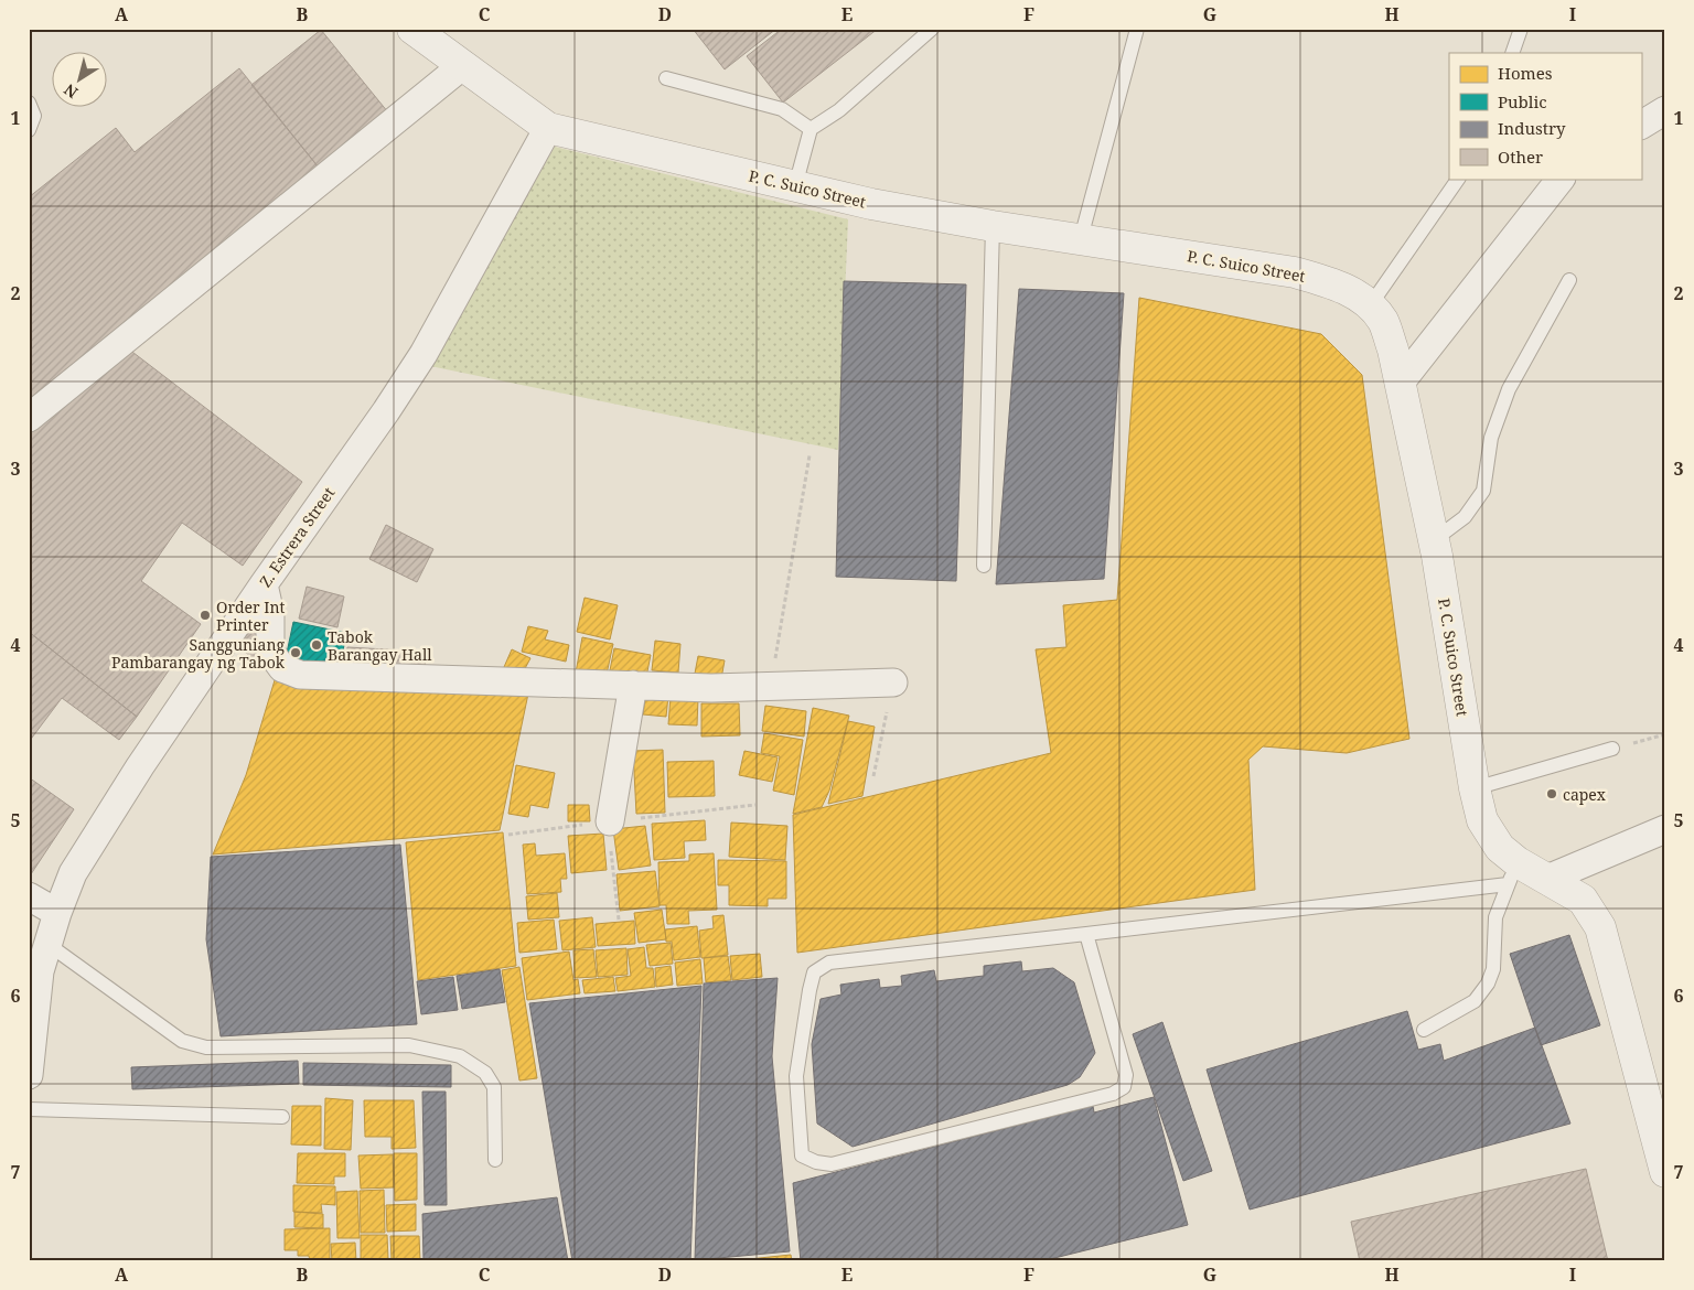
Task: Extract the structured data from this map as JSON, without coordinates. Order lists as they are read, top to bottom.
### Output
{
  "streets": {
    "street": ["P. C. Suico Street", "Z. Estrera Street"]
  },
  "crossings": [
    ["P. C. Suico Street", "Z. Estrera Street"]
  ],
  "places": [
    "Order Int Printer",
    "Tabok Barangay Hall",
    "Sangguniang Pambarangay ng Tabok",
    "capex"
  ],
  "legend": [
    "Homes",
    "Public",
    "Industry",
    "Other"
  ],
  "north": "bottom left",
  "grid": {
    "columns": [
      "A",
      "B",
      "C",
      "D",
      "E",
      "F",
      "G",
      "H",
      "I"
    ],
    "rows": [
      "1",
      "2",
      "3",
      "4",
      "5",
      "6",
      "7"
    ]
  }
}
